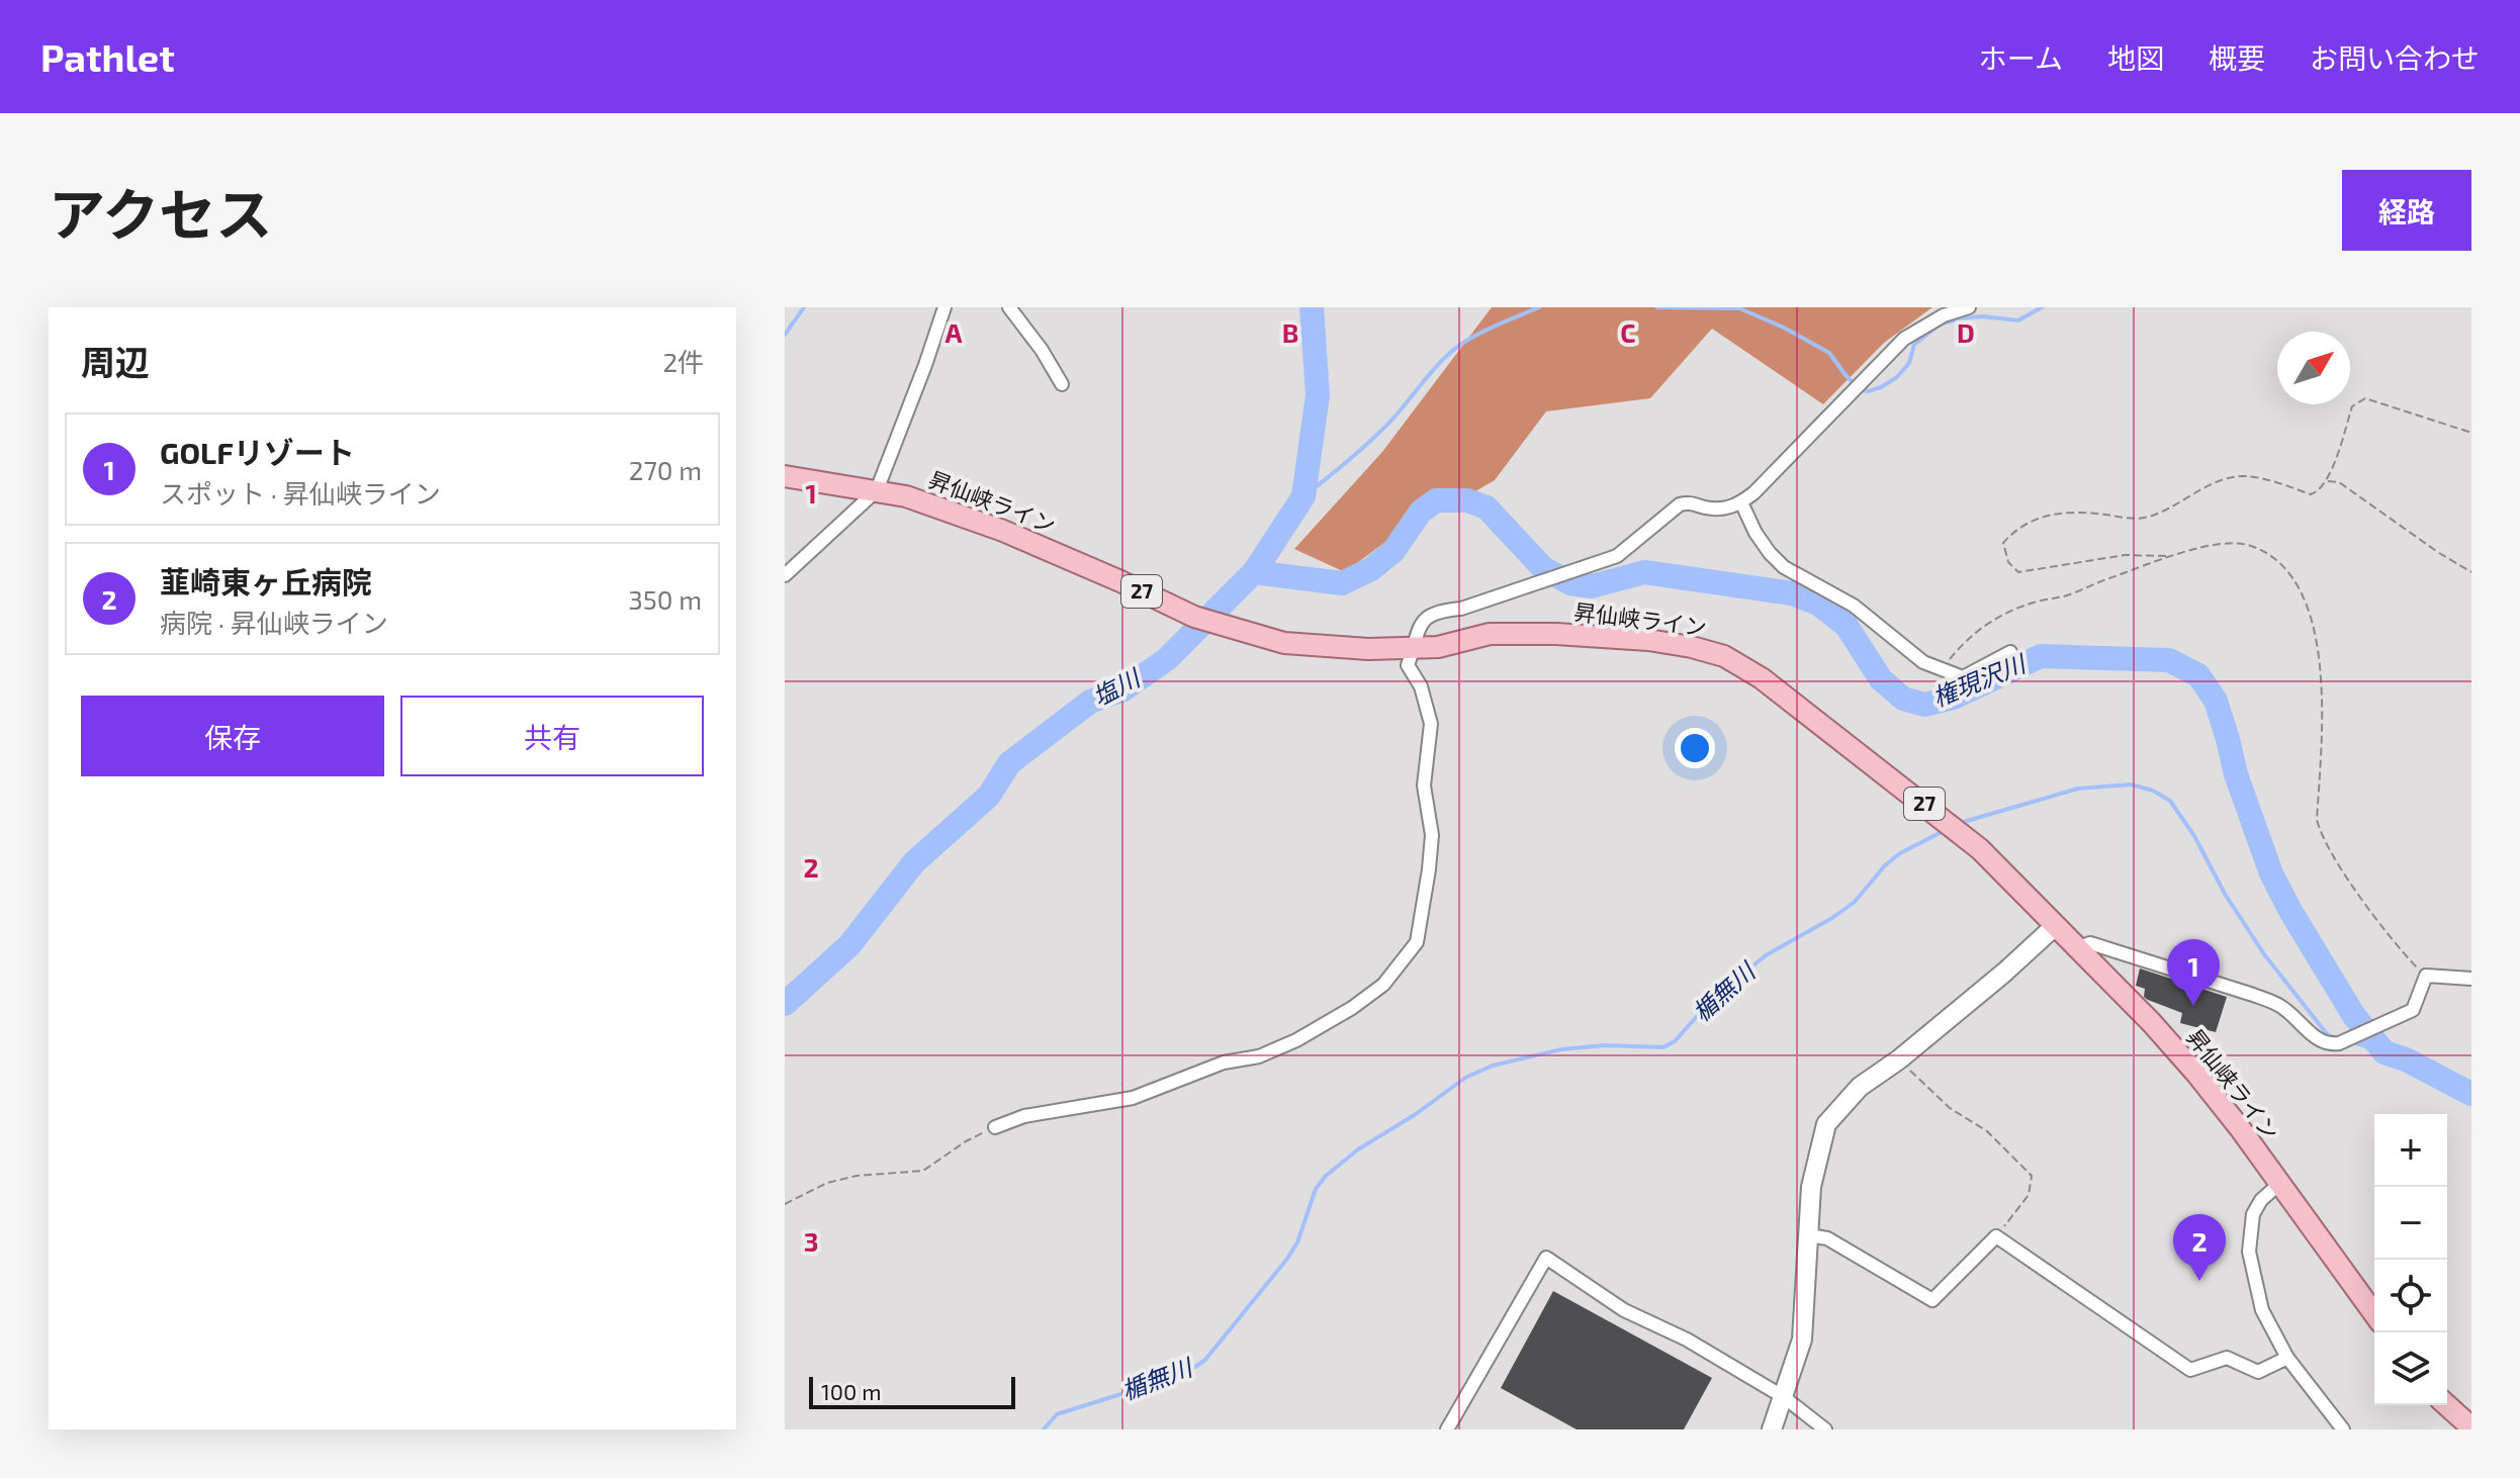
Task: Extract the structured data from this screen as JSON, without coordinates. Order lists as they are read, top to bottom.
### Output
{
  "streets": {
    "main road": ["昇仙峡ライン", "27"]
  },
  "water": ["権現沢川", "塩川", "楯無川"],
  "scale_bar": "100 m",
  "north": "top right",
  "page": {
    "header": "Pathlet",
    "nav": [
      "ホーム",
      "地図",
      "概要",
      "お問い合わせ"
    ],
    "title": "アクセス",
    "buttons": [
      "経路",
      ["保存", "共有"]
    ],
    "heading": ["周辺", "2件"],
    "list": [
      {
        "mark": "1",
        "name": "GOLFリゾート",
        "note": "スポット · 昇仙峡ライン",
        "value": "270 m"
      },
      {
        "mark": "2",
        "name": "韮崎東ヶ丘病院",
        "note": "病院 · 昇仙峡ライン",
        "value": "350 m"
      }
    ],
    "pins": ["1", "2"],
    "map_buttons": ["+", "−"],
    "scale": "100 m"
  },
  "grid": {
    "columns": [
      "A",
      "B",
      "C",
      "D"
    ],
    "rows": ["1", "2", "3"]
  }
}
